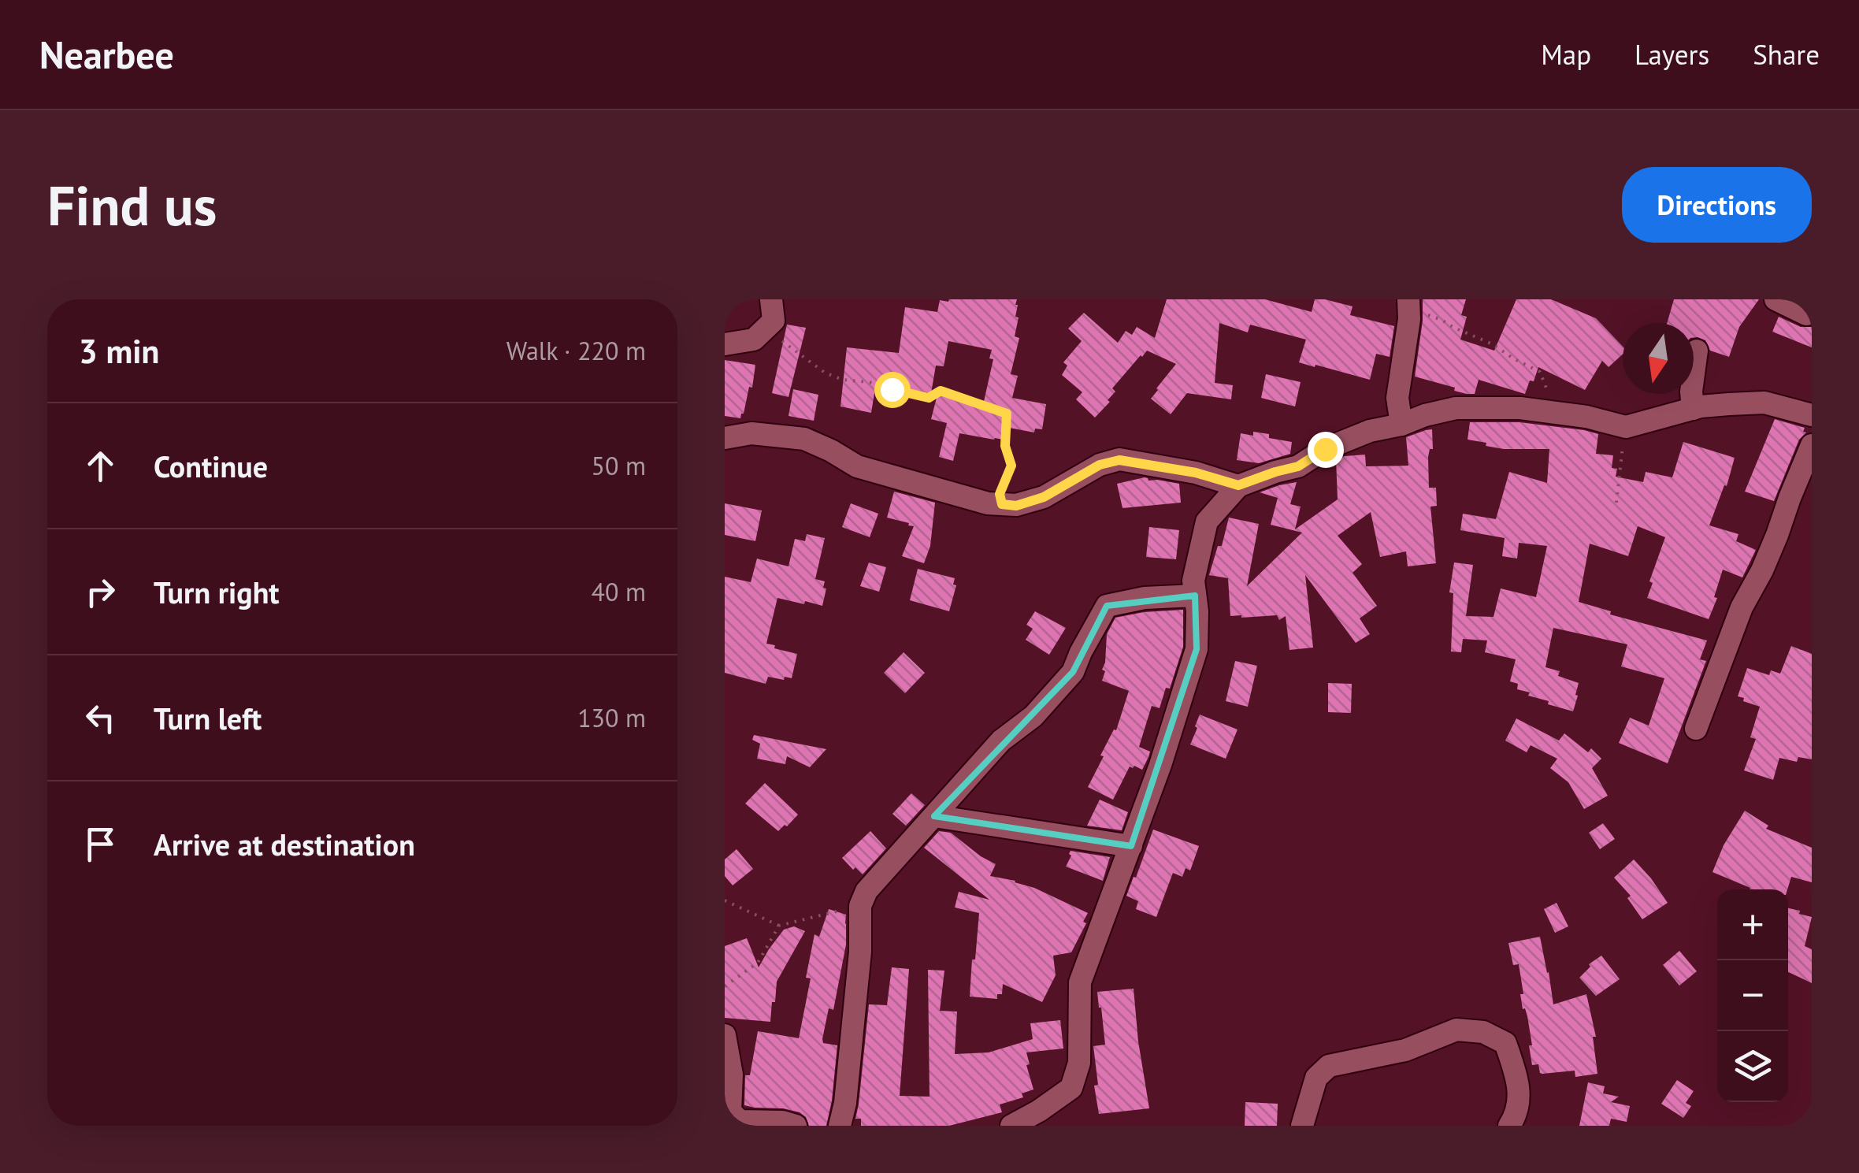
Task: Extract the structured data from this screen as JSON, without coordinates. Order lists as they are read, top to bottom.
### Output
{
  "north": "bottom",
  "page": {
    "header": "Nearbee",
    "nav": ["Map", "Layers", "Share"],
    "buttons": "Directions",
    "title": "Find us",
    "heading": ["3 min", "Walk · 220 m"],
    "list": [
      ["Continue", "50 m"],
      ["Turn right", "40 m"],
      ["Turn left", "130 m"],
      "Arrive at destination"
    ],
    "map_buttons": ["+", "−"]
  }
}
